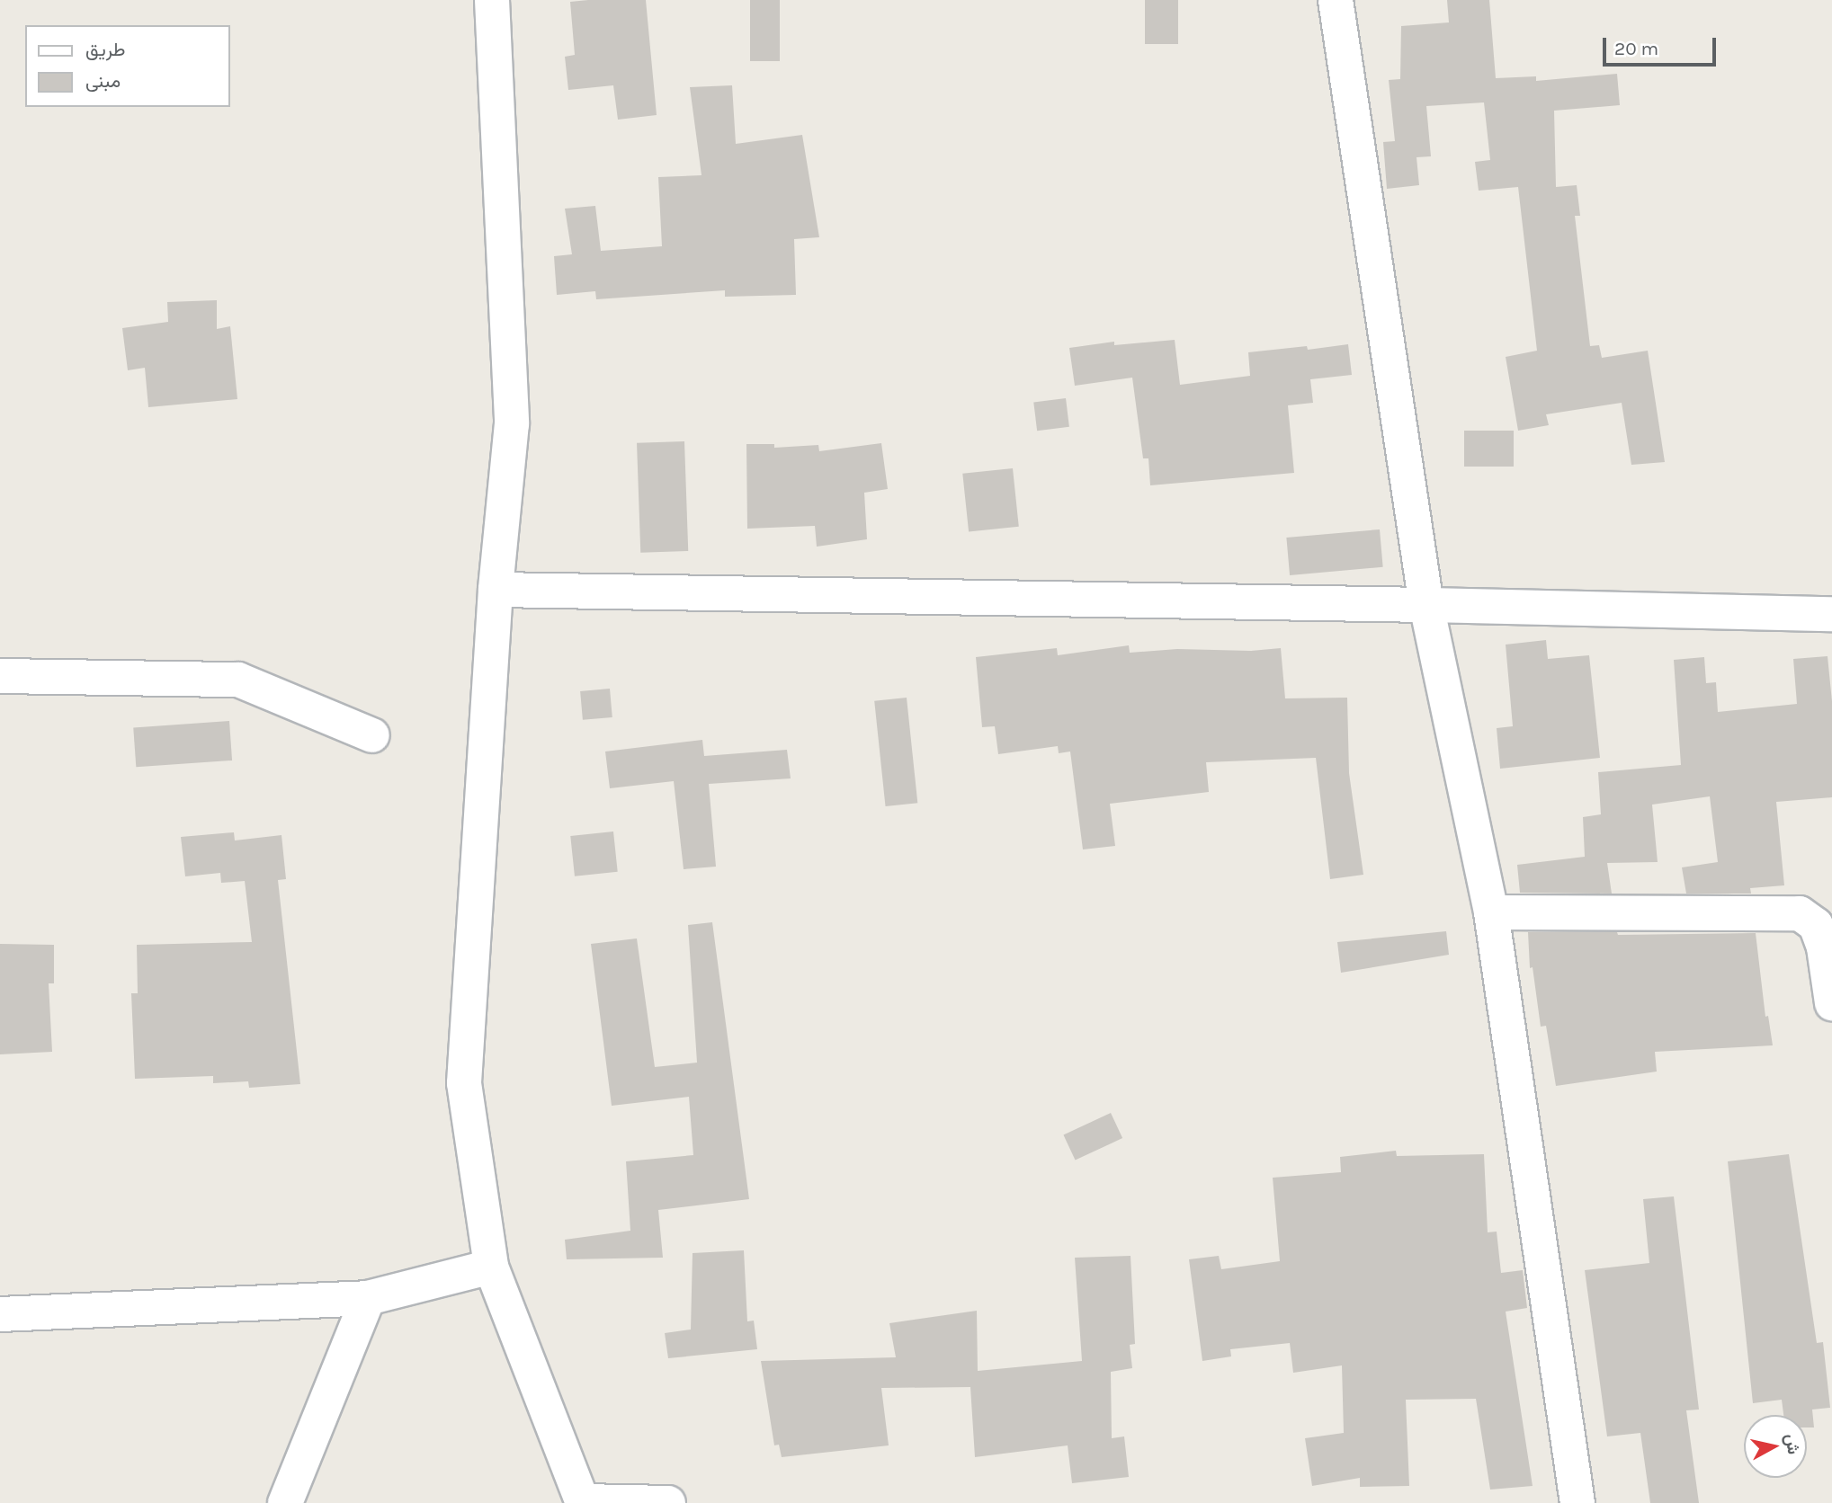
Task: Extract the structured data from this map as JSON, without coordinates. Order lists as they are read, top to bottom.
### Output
{
  "legend": ["طريق", "مبنى"],
  "scale_bar": "20 m",
  "north": "right"
}
